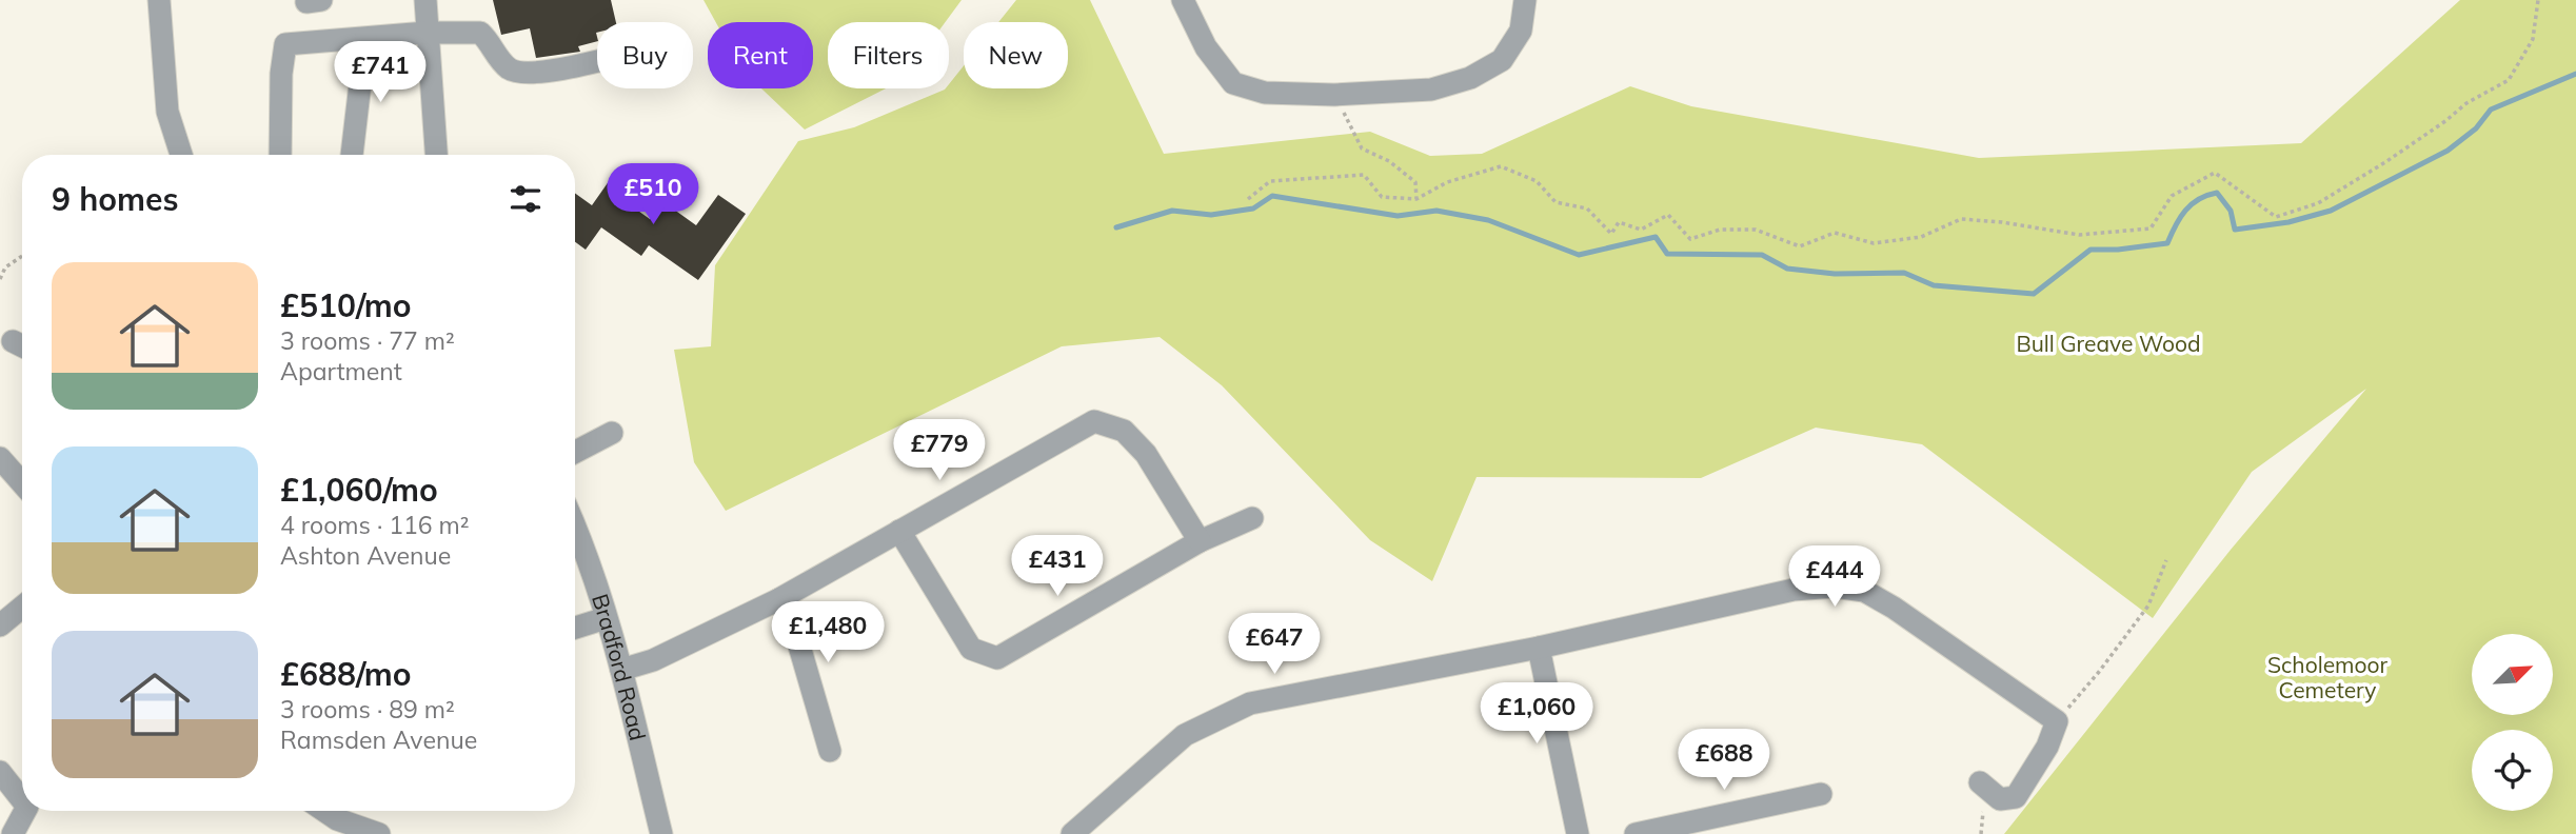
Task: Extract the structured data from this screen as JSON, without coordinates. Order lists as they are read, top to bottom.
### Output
{
  "streets": {
    "street": ["Bradford Road"]
  },
  "parks": ["Bull Greave Wood", "Scholemoor Cemetery"],
  "north": "top right",
  "page": {
    "chip": [
      "Buy",
      "Rent",
      "Filters",
      "New"
    ],
    "price": [
      "£741",
      "£510",
      "£779",
      "£431",
      "£444",
      "£1,480",
      "£647",
      "£1,060",
      "£688"
    ],
    "heading": "9 homes",
    "list": [
      {
        "name": "£510/mo",
        "note": "3 rooms · 77 m² · Apartment"
      },
      {
        "name": "£1,060/mo",
        "note": "4 rooms · 116 m² · Ashton Avenue"
      },
      {
        "name": "£688/mo",
        "note": "3 rooms · 89 m² · Ramsden Avenue"
      }
    ]
  }
}
